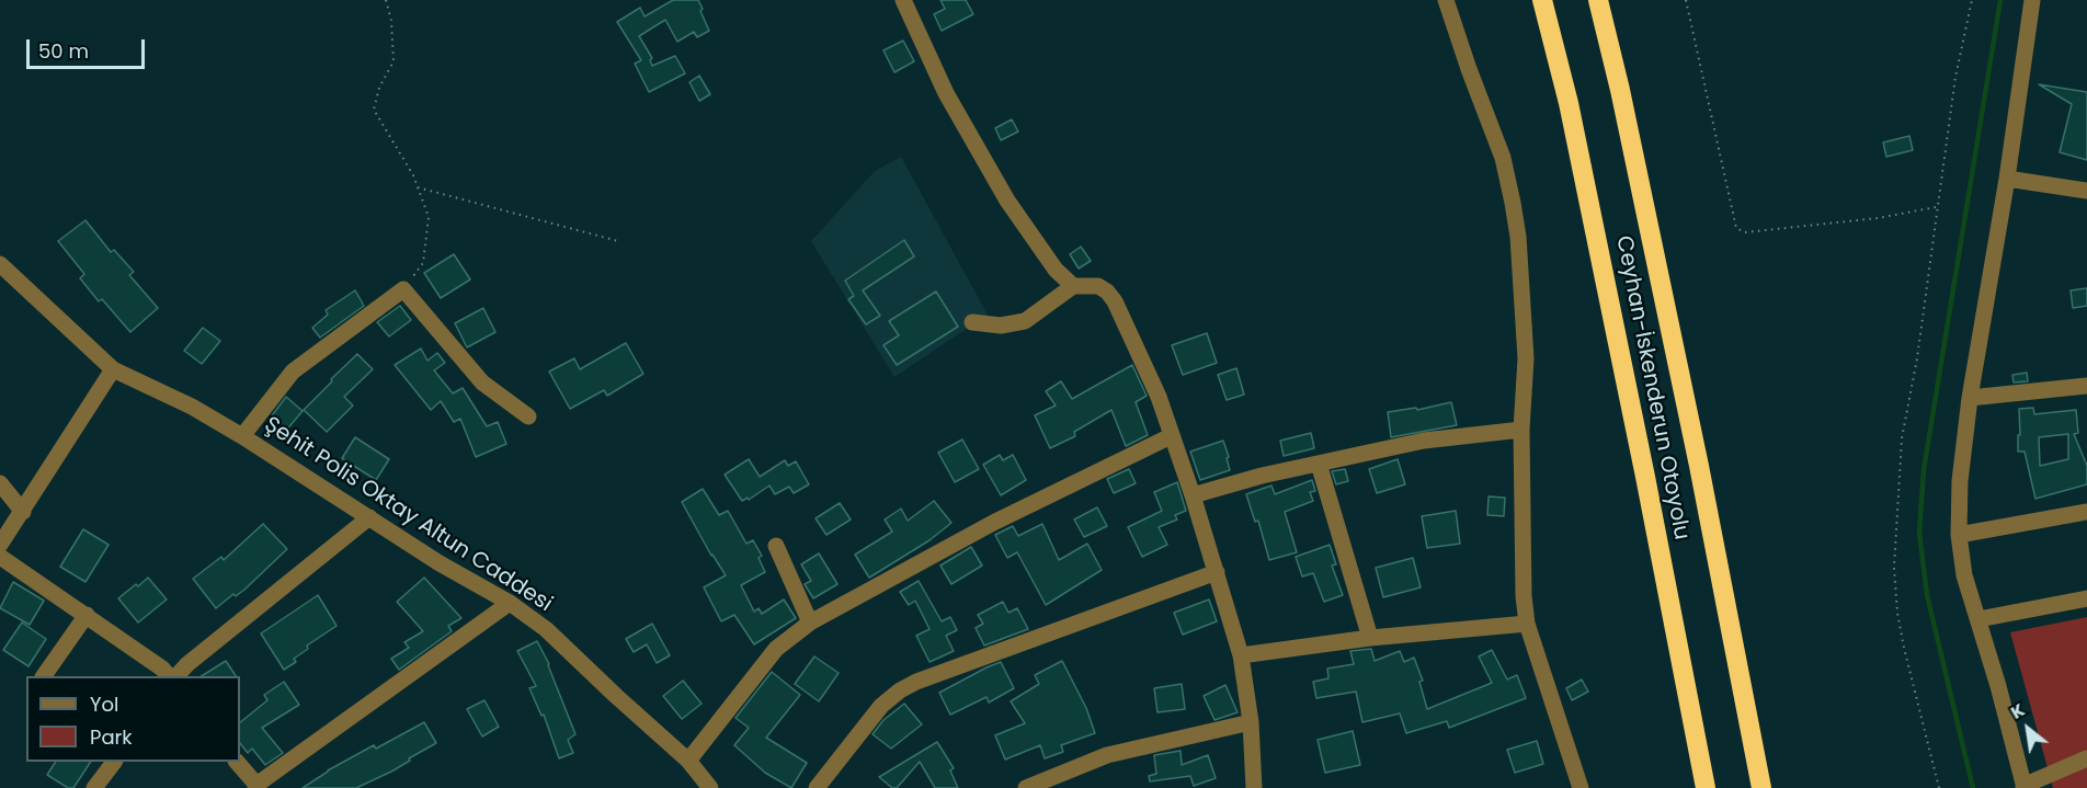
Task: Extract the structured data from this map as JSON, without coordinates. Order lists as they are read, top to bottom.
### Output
{
  "streets": {
    "highway": ["Ceyhan-İskenderun Otoyolu"],
    "street": ["Şehit Polis Oktay Altun Caddesi"]
  },
  "legend": ["Yol", "Park"],
  "scale_bar": "50 m",
  "north": "top left"
}
